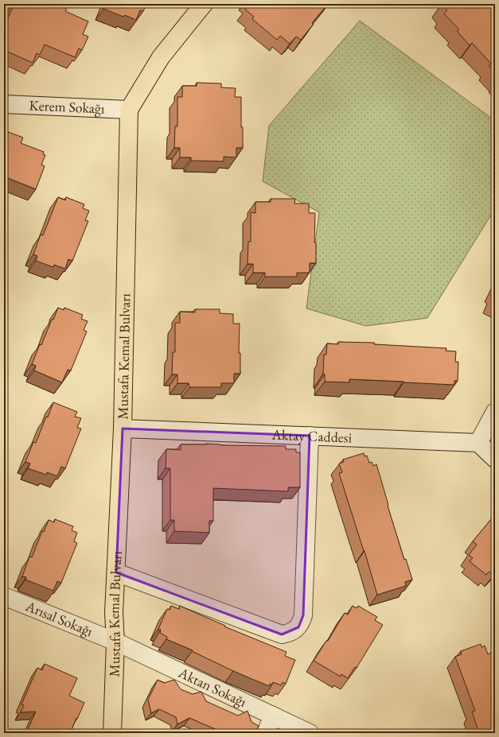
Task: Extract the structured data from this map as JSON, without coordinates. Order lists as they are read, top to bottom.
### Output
{
  "streets": {
    "main road": ["Mustafa Kemal Bulvarı"],
    "street": [
      "Kerem Sokağı",
      "Aktay Caddesi",
      "Arısal Sokağı",
      "Aktan Sokağı"
    ]
  },
  "crossings": [
    ["Kerem Sokağı", "Mustafa Kemal Bulvarı"],
    ["Mustafa Kemal Bulvarı", "Aktay Caddesi"],
    ["Mustafa Kemal Bulvarı", "Arısal Sokağı"],
    ["Mustafa Kemal Bulvarı", "Aktan Sokağı"],
    ["Arısal Sokağı", "Aktan Sokağı"]
  ]
}
